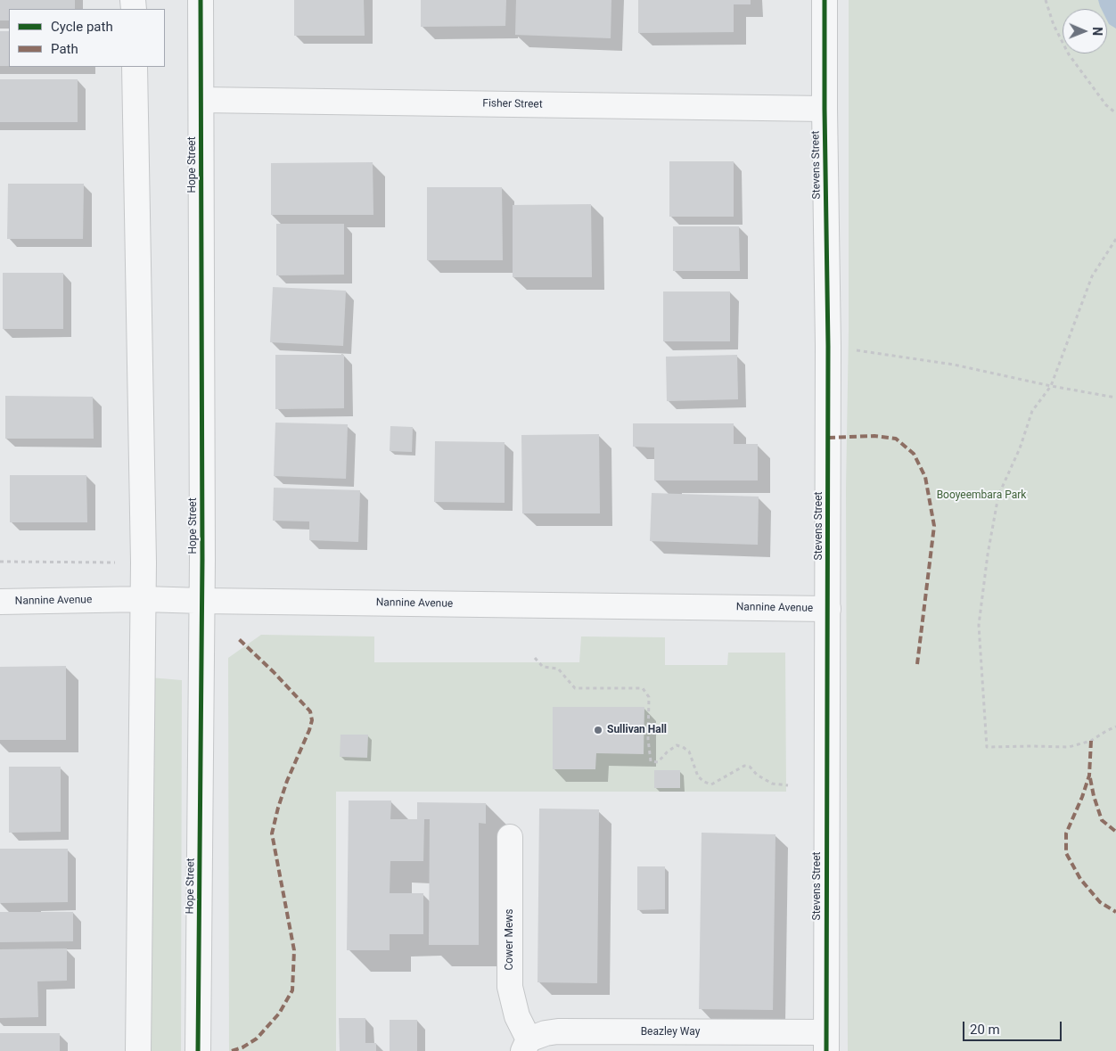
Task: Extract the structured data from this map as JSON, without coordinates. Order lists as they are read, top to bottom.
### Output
{
  "streets": {
    "street": [
      "Fisher Street",
      "Hope Street",
      "Stevens Street",
      "Nannine Avenue",
      "Cower Mews",
      "Beazley Way"
    ]
  },
  "crossings": [
    ["Fisher Street", "Hope Street"],
    ["Fisher Street", "Stevens Street"],
    ["Hope Street", "Nannine Avenue"],
    ["Stevens Street", "Nannine Avenue"],
    ["Stevens Street", "Beazley Way"],
    ["Cower Mews", "Beazley Way"]
  ],
  "parks": ["Booyeembara Park"],
  "places": ["Sullivan Hall"],
  "legend": ["Cycle path", "Path"],
  "scale_bar": "20 m",
  "north": "right"
}
